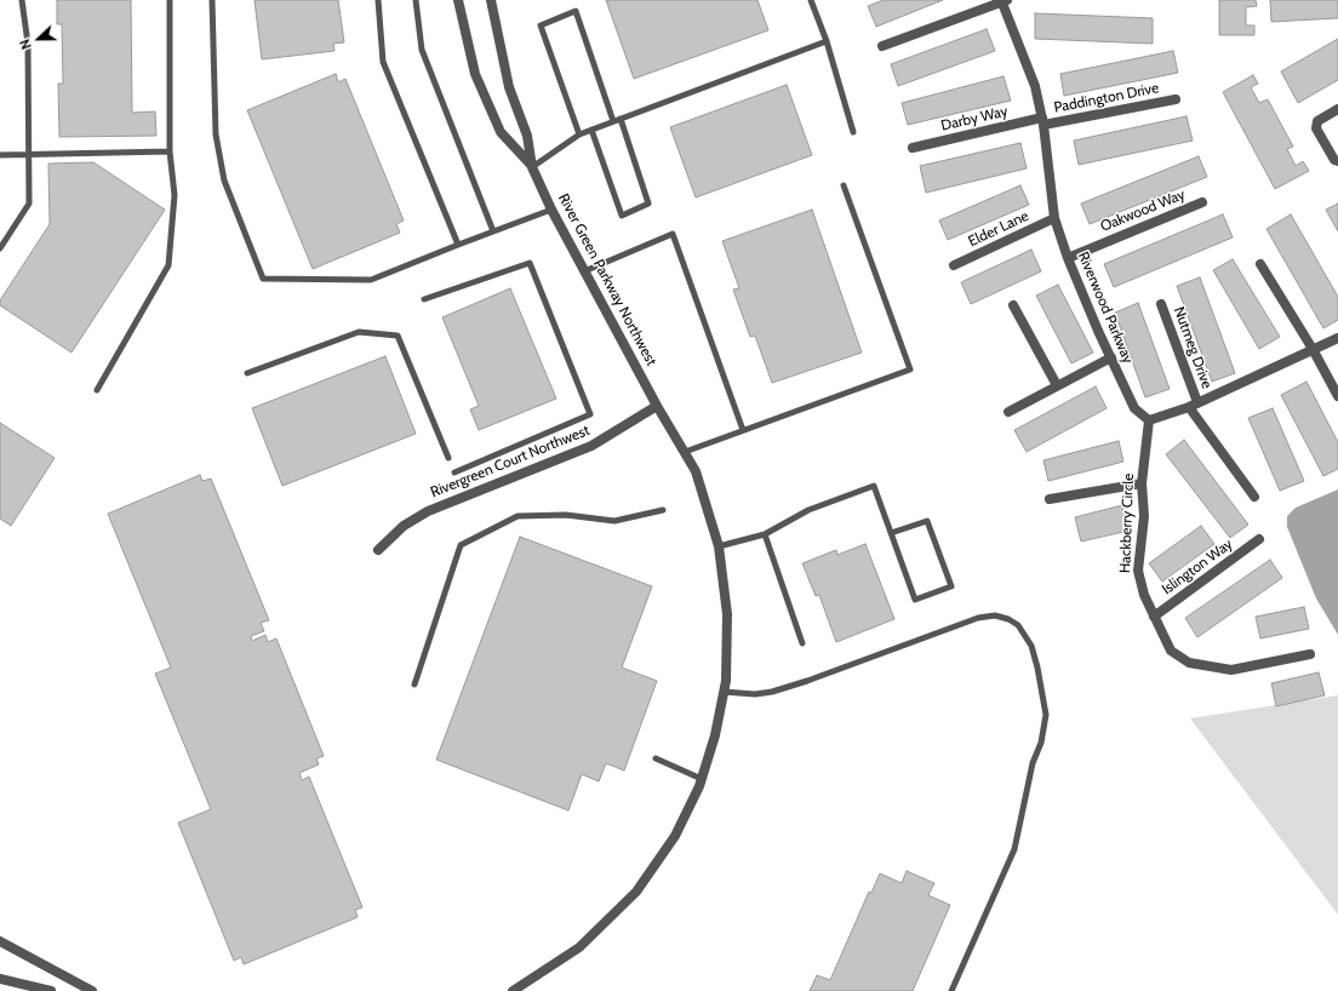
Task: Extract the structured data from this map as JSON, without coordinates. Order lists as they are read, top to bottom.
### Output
{
  "streets": {
    "street": [
      "Paddington Drive",
      "Darby Way",
      "Oakwood Way",
      "Elder Lane",
      "River Green Parkway Northwest",
      "Riverwood Parkway",
      "Nutmeg Drive",
      "Rivergreen Court Northwest",
      "Hackberry Circle",
      "Islington Way"
    ]
  },
  "crossings": [
    ["Paddington Drive", "Darby Way"],
    ["Paddington Drive", "Riverwood Parkway"],
    ["Darby Way", "Riverwood Parkway"],
    ["Oakwood Way", "Riverwood Parkway"],
    ["Elder Lane", "Riverwood Parkway"],
    ["River Green Parkway Northwest", "Rivergreen Court Northwest"],
    ["Riverwood Parkway", "Hackberry Circle"],
    ["Hackberry Circle", "Islington Way"]
  ],
  "north": "left"
}
